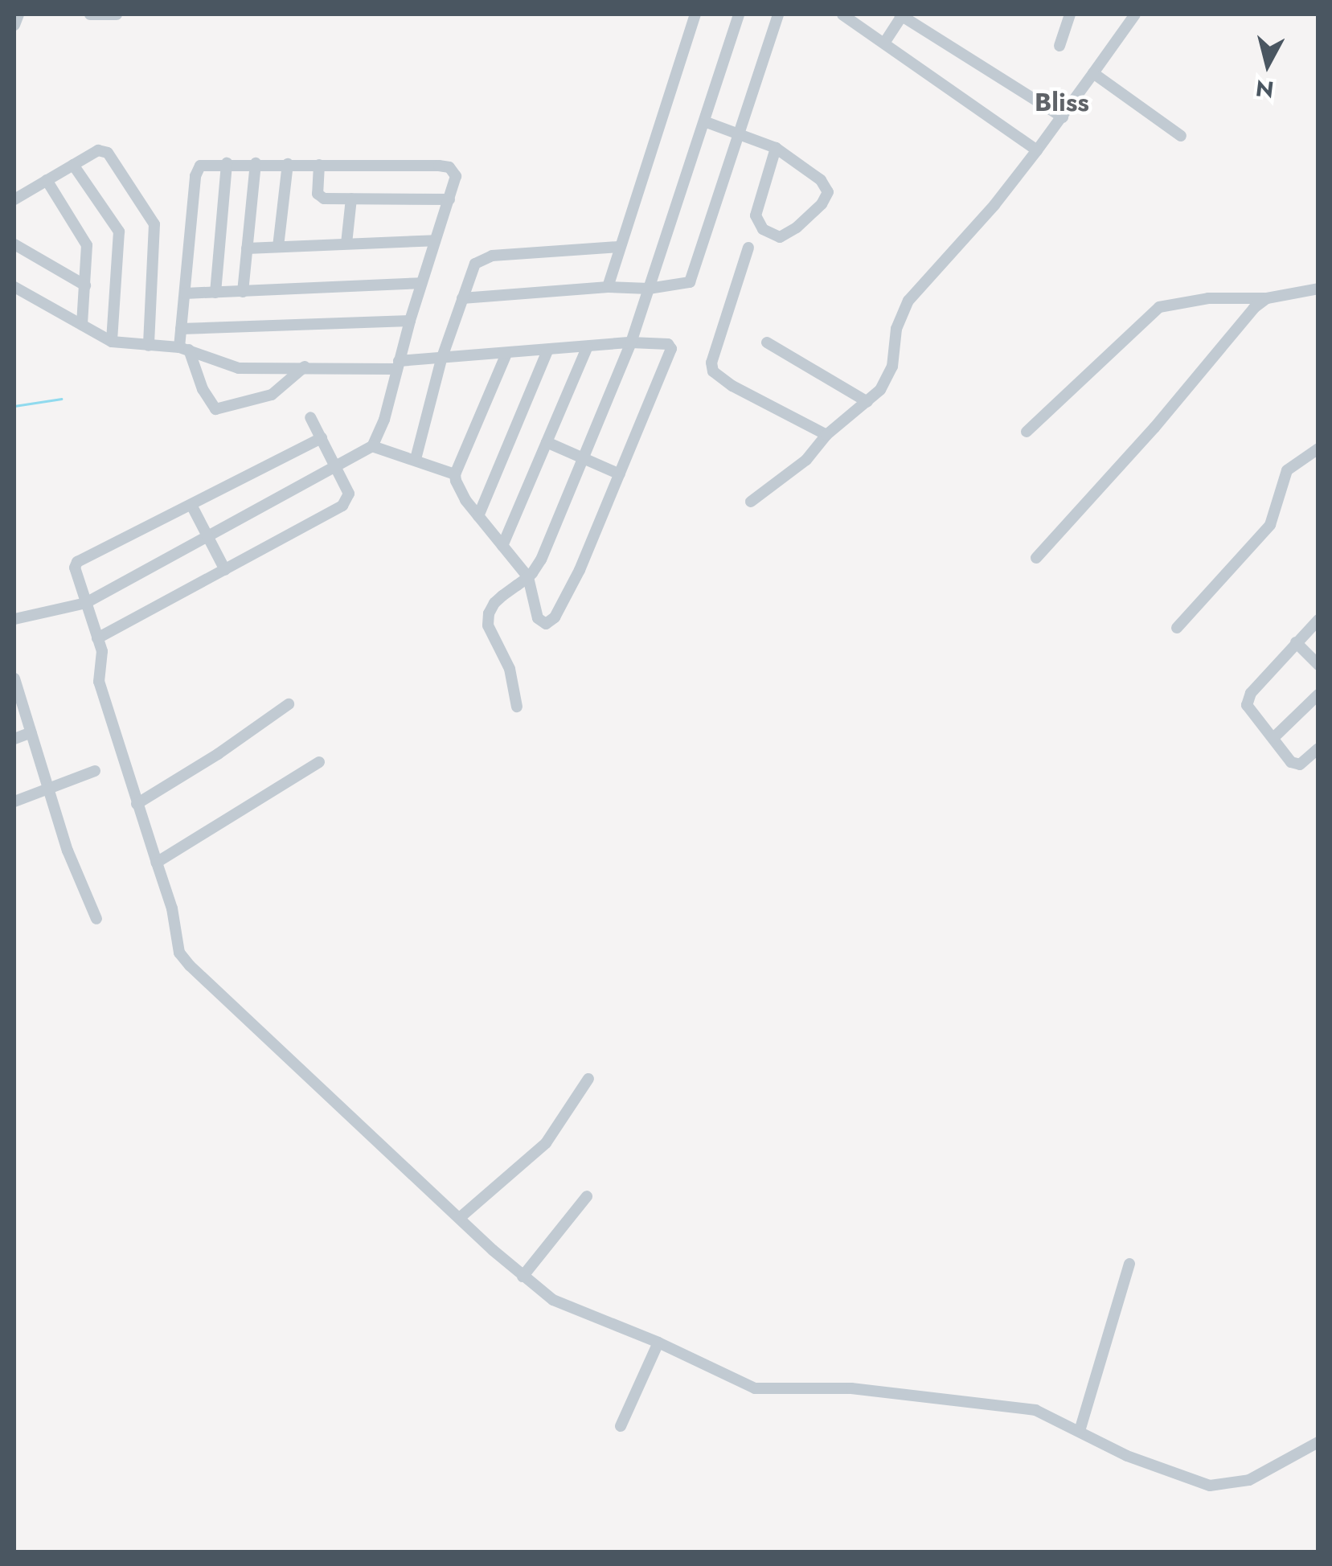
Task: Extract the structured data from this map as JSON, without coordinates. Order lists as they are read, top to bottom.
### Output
{
  "districts": ["Bliss"],
  "north": "bottom"
}
